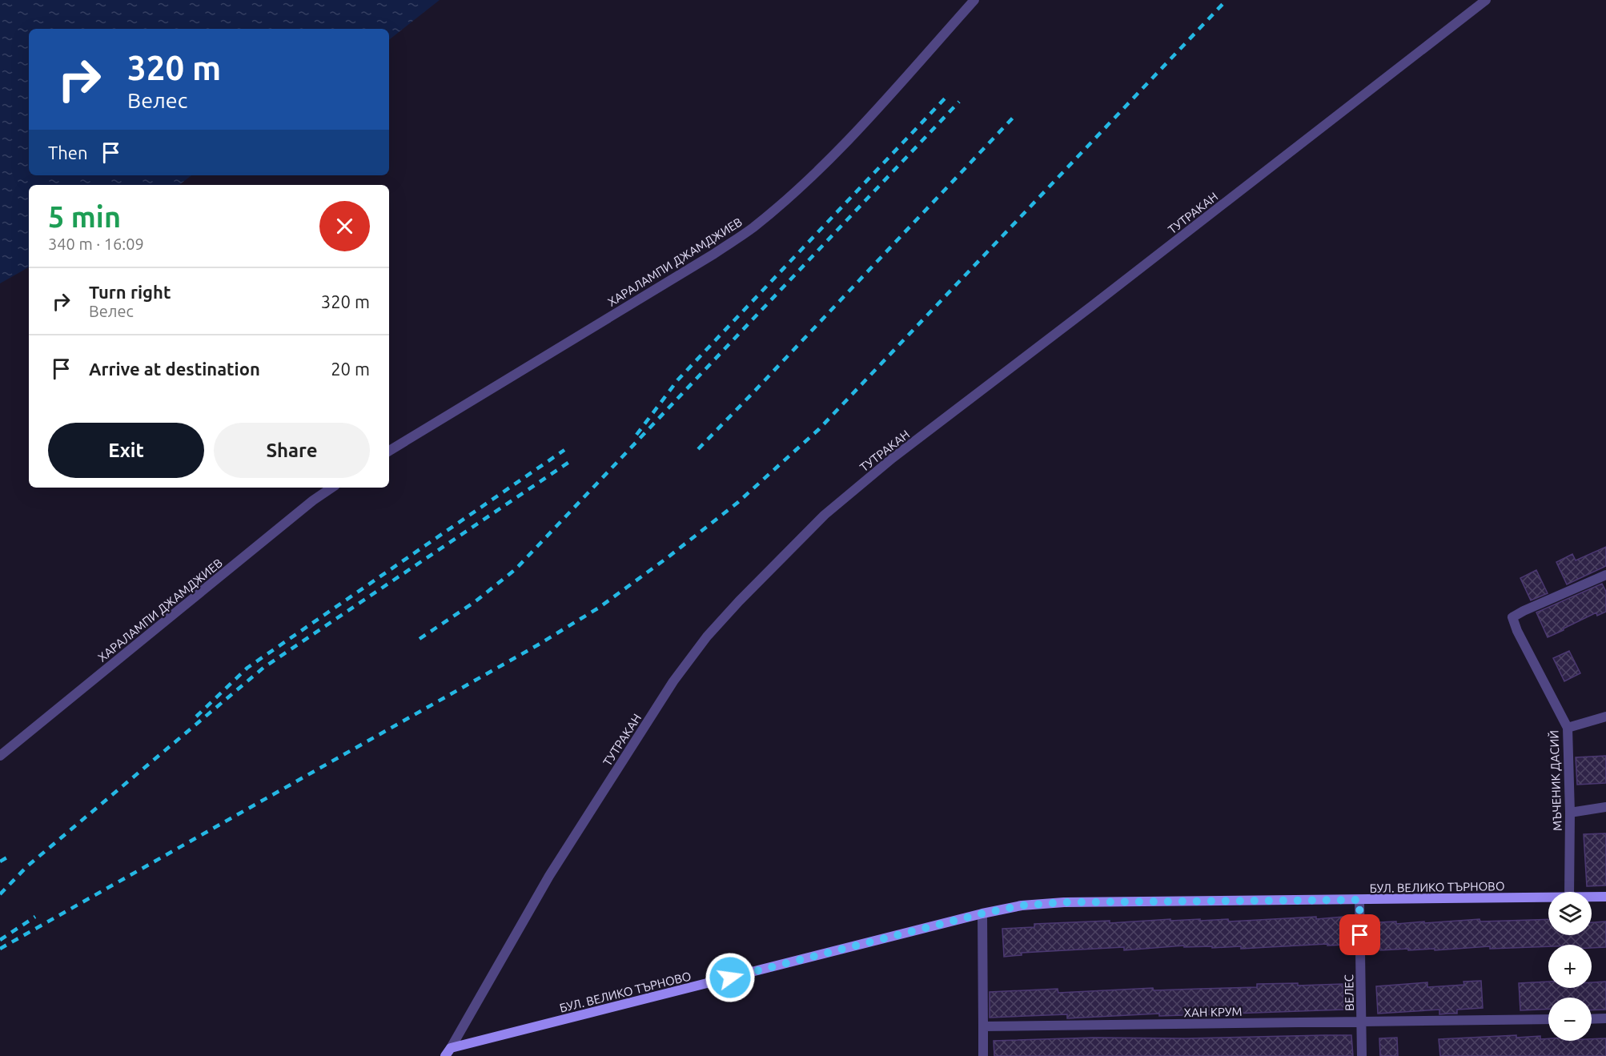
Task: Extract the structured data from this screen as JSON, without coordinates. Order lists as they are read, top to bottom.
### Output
{
  "streets": {
    "main road": ["БУЛ. ВЕЛИКО ТЪРНОВО"],
    "street": [
      "ТУТРАКАН",
      "ХАРАЛАМПИ ДЖАМДЖИЕВ",
      "МЪЧЕНИК ДАСИЙ",
      "ВЕЛЕС",
      "ХАН КРУМ"
    ]
  },
  "crossings": [
    ["ТУТРАКАН", "БУЛ. ВЕЛИКО ТЪРНОВО"],
    ["БУЛ. ВЕЛИКО ТЪРНОВО", "ВЕЛЕС"],
    ["ВЕЛЕС", "ХАН КРУМ"]
  ],
  "page": {
    "turn": ["320 m", "Велес"],
    "then": "Then",
    "heading": ["5 min", "340 m · 16:09"],
    "list": [
      {
        "name": "Turn right",
        "note": "Велес",
        "value": "320 m"
      },
      {
        "name": "Arrive at destination",
        "value": "20 m"
      }
    ],
    "buttons": ["Exit", "Share"],
    "map_buttons": ["+", "−"]
  }
}
